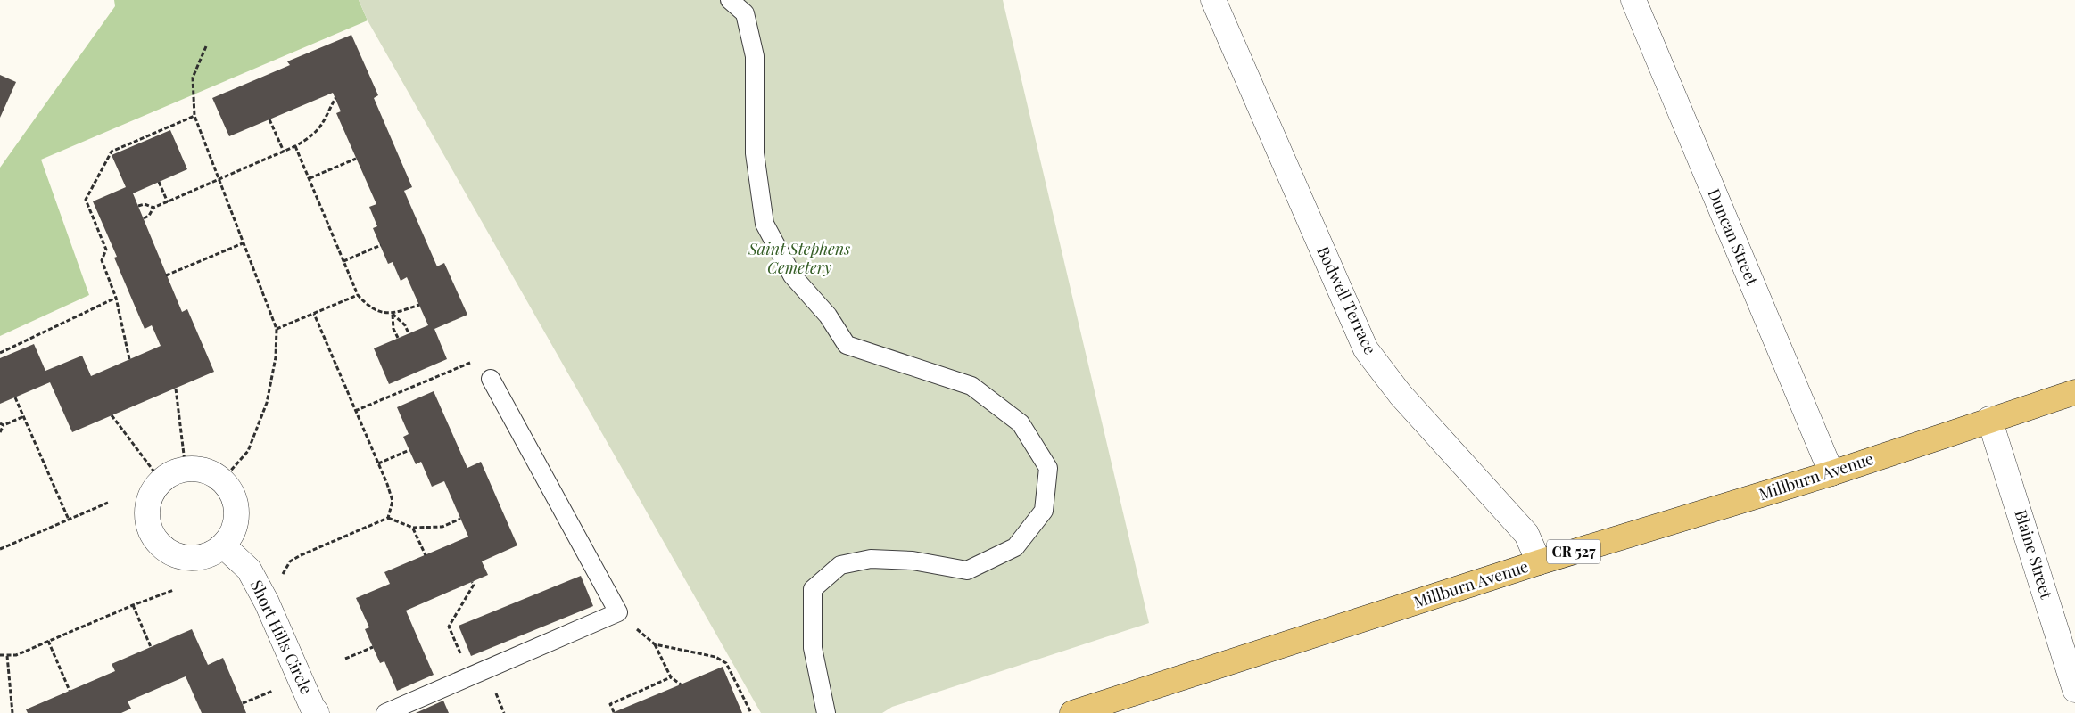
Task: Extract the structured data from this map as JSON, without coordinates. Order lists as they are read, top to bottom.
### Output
{
  "streets": {
    "main road": ["Millburn Avenue", "CR 527"],
    "street": [
      "Duncan Street",
      "Bodwell Terrace",
      "Blaine Street",
      "Short Hills Circle"
    ]
  },
  "crossings": [
    ["Duncan Street", "Millburn Avenue"],
    ["Bodwell Terrace", "Millburn Avenue"],
    ["Millburn Avenue", "Blaine Street"]
  ],
  "parks": ["Saint Stephens Cemetery"]
}
